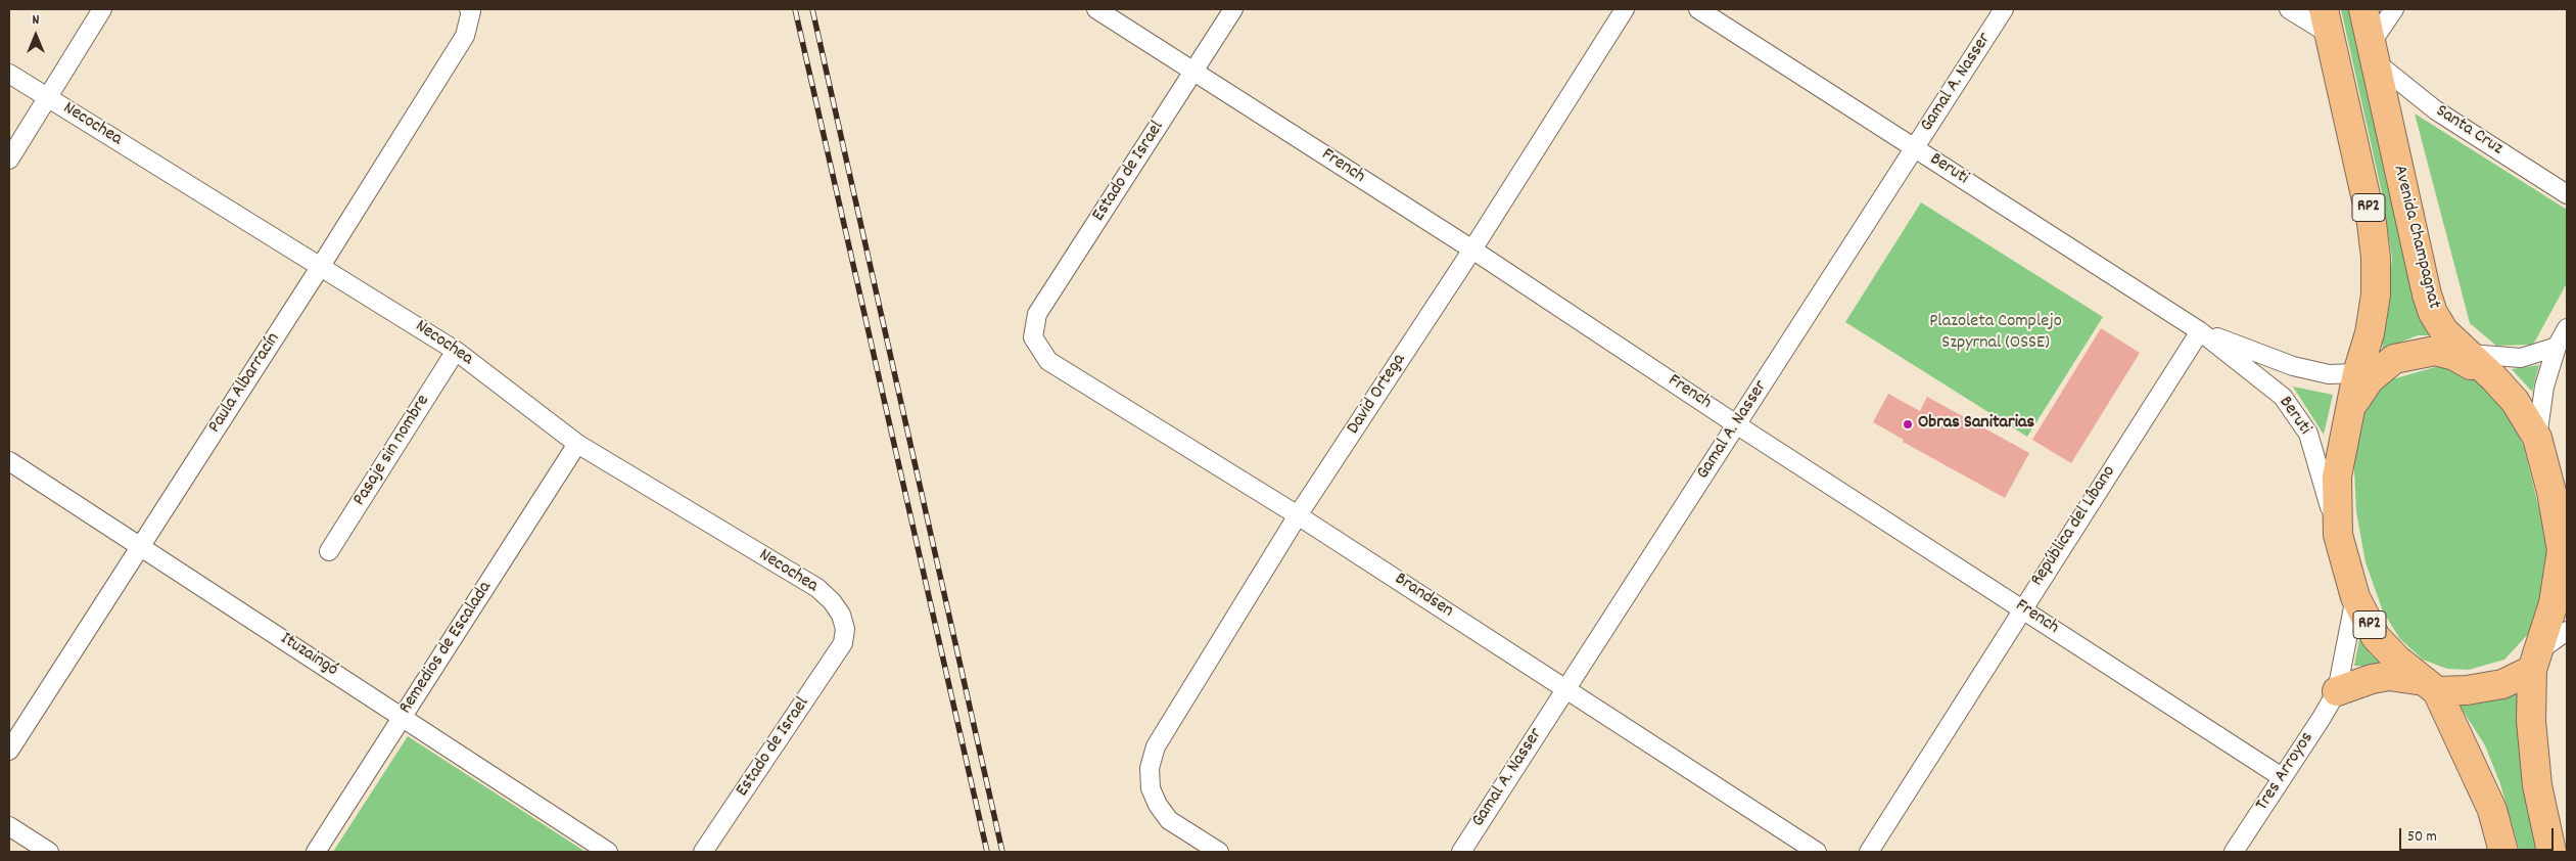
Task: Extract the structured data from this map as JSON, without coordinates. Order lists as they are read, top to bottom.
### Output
{
  "streets": {
    "highway": ["RP2", "Avenida Champagnat"],
    "street": [
      "Gamal A. Nasser",
      "Necochea",
      "Santa Cruz",
      "French",
      "Beruti",
      "Estado de Israel",
      "Paula Albarracín",
      "David Ortega",
      "Pasaje sin nombre",
      "República del Líbano",
      "Brandsen",
      "Remedios de Escalada",
      "Ituzaingó",
      "Tres Arroyos"
    ]
  },
  "crossings": [
    ["Gamal A. Nasser", "French"],
    ["Gamal A. Nasser", "Beruti"],
    ["Gamal A. Nasser", "Brandsen"],
    ["Necochea", "Estado de Israel"],
    ["Necochea", "Paula Albarracín"],
    ["Necochea", "Pasaje sin nombre"],
    ["Necochea", "Remedios de Escalada"],
    ["Santa Cruz", "Avenida Champagnat"],
    ["French", "Estado de Israel"],
    ["French", "David Ortega"],
    ["French", "República del Líbano"],
    ["French", "Tres Arroyos"],
    ["Beruti", "RP2"],
    ["Beruti", "República del Líbano"],
    ["Estado de Israel", "Brandsen"],
    ["RP2", "Avenida Champagnat"],
    ["RP2", "Tres Arroyos"],
    ["Paula Albarracín", "Ituzaingó"],
    ["David Ortega", "Brandsen"],
    ["Remedios de Escalada", "Ituzaingó"]
  ],
  "parks": ["Plazoleta Complejo Szpyrnal (OSSE)"],
  "places": ["Obras Sanitarias"],
  "scale_bar": "50 m",
  "north": "top"
}
